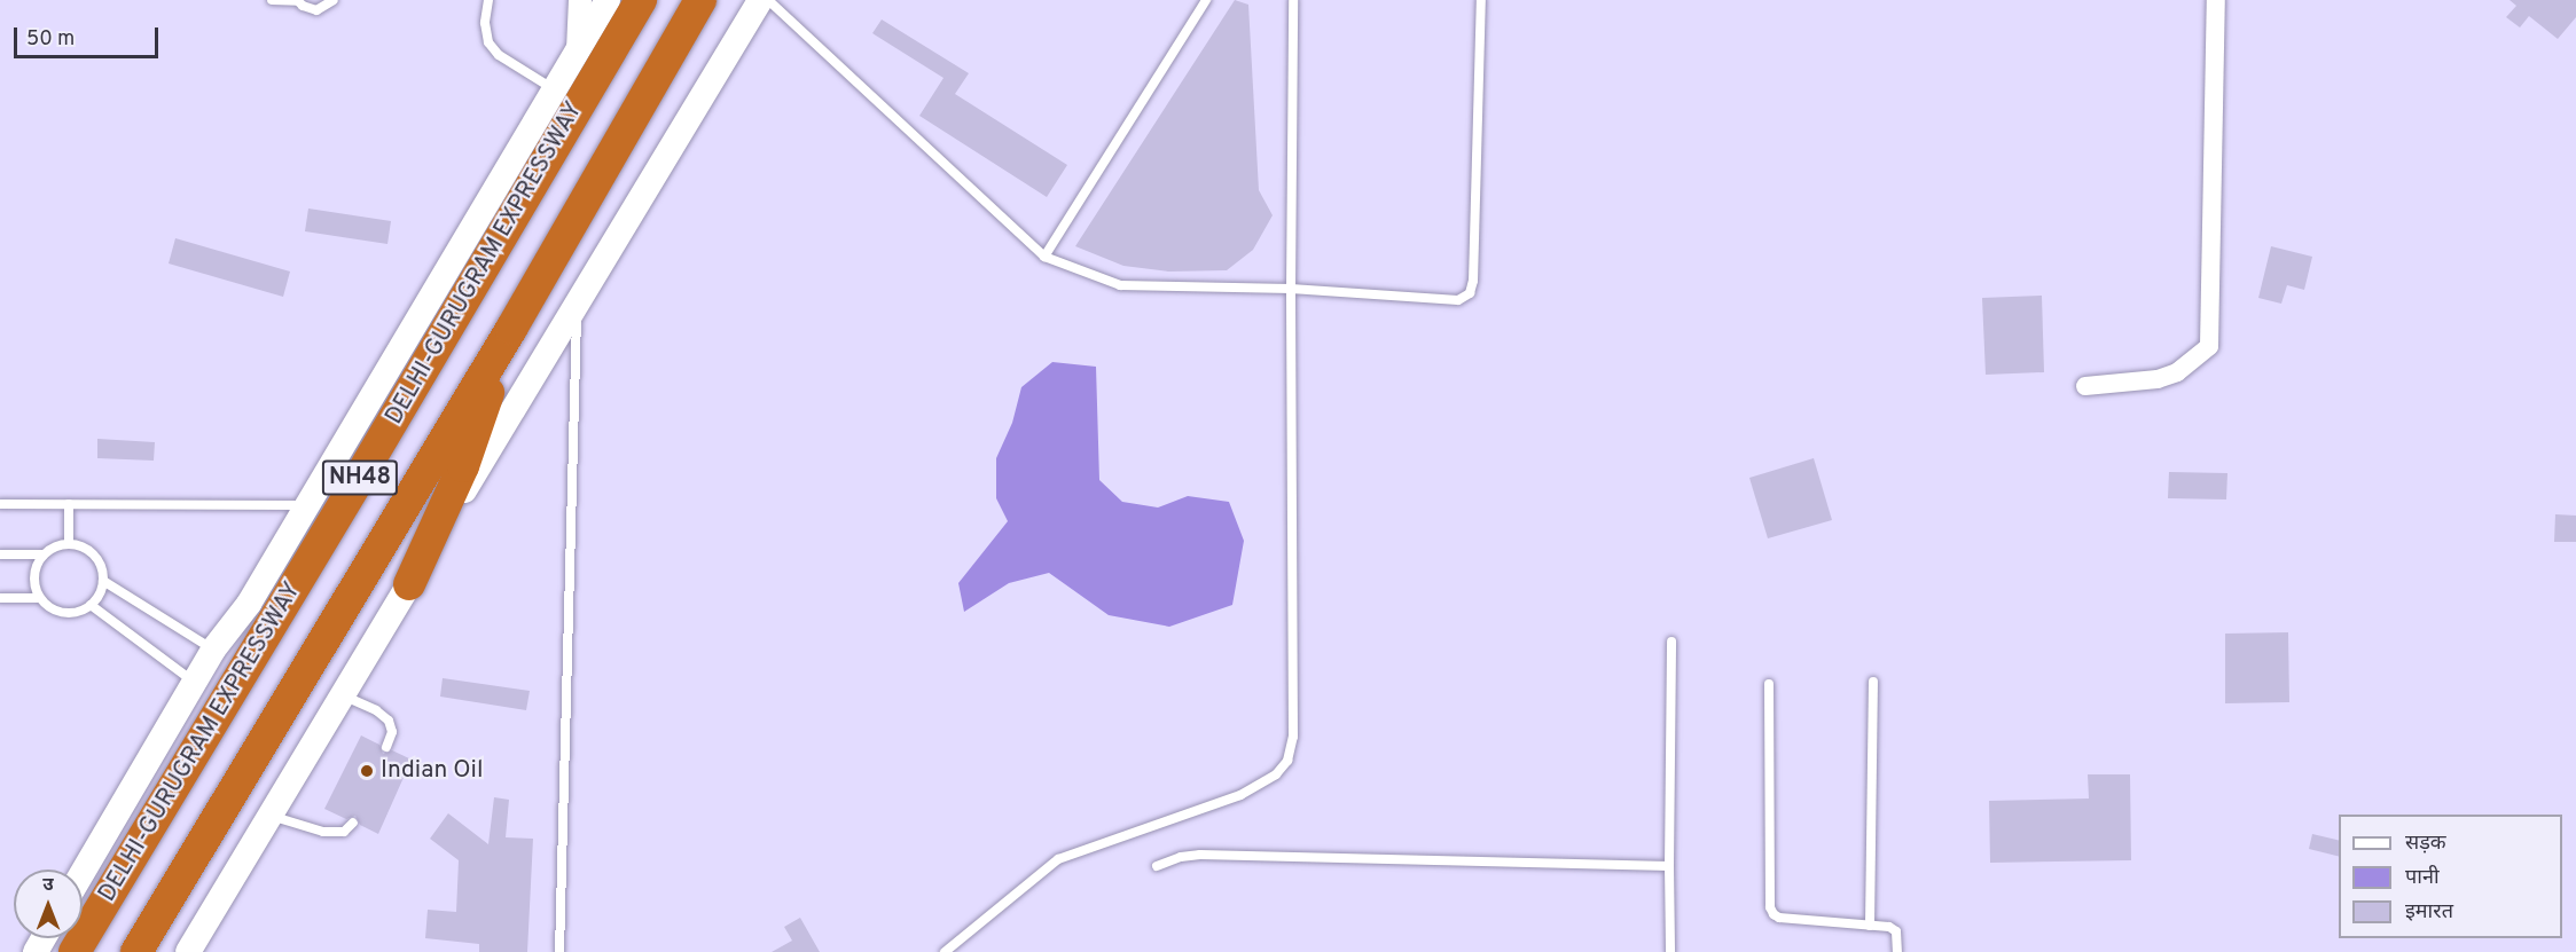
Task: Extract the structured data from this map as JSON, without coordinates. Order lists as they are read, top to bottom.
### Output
{
  "streets": {
    "highway": ["DELHI-GURUGRAM EXPRESSWAY", "NH48"]
  },
  "places": ["Indian Oil"],
  "legend": ["सड़क", "पानी", "इमारत"],
  "scale_bar": "50 m",
  "north": "top"
}
